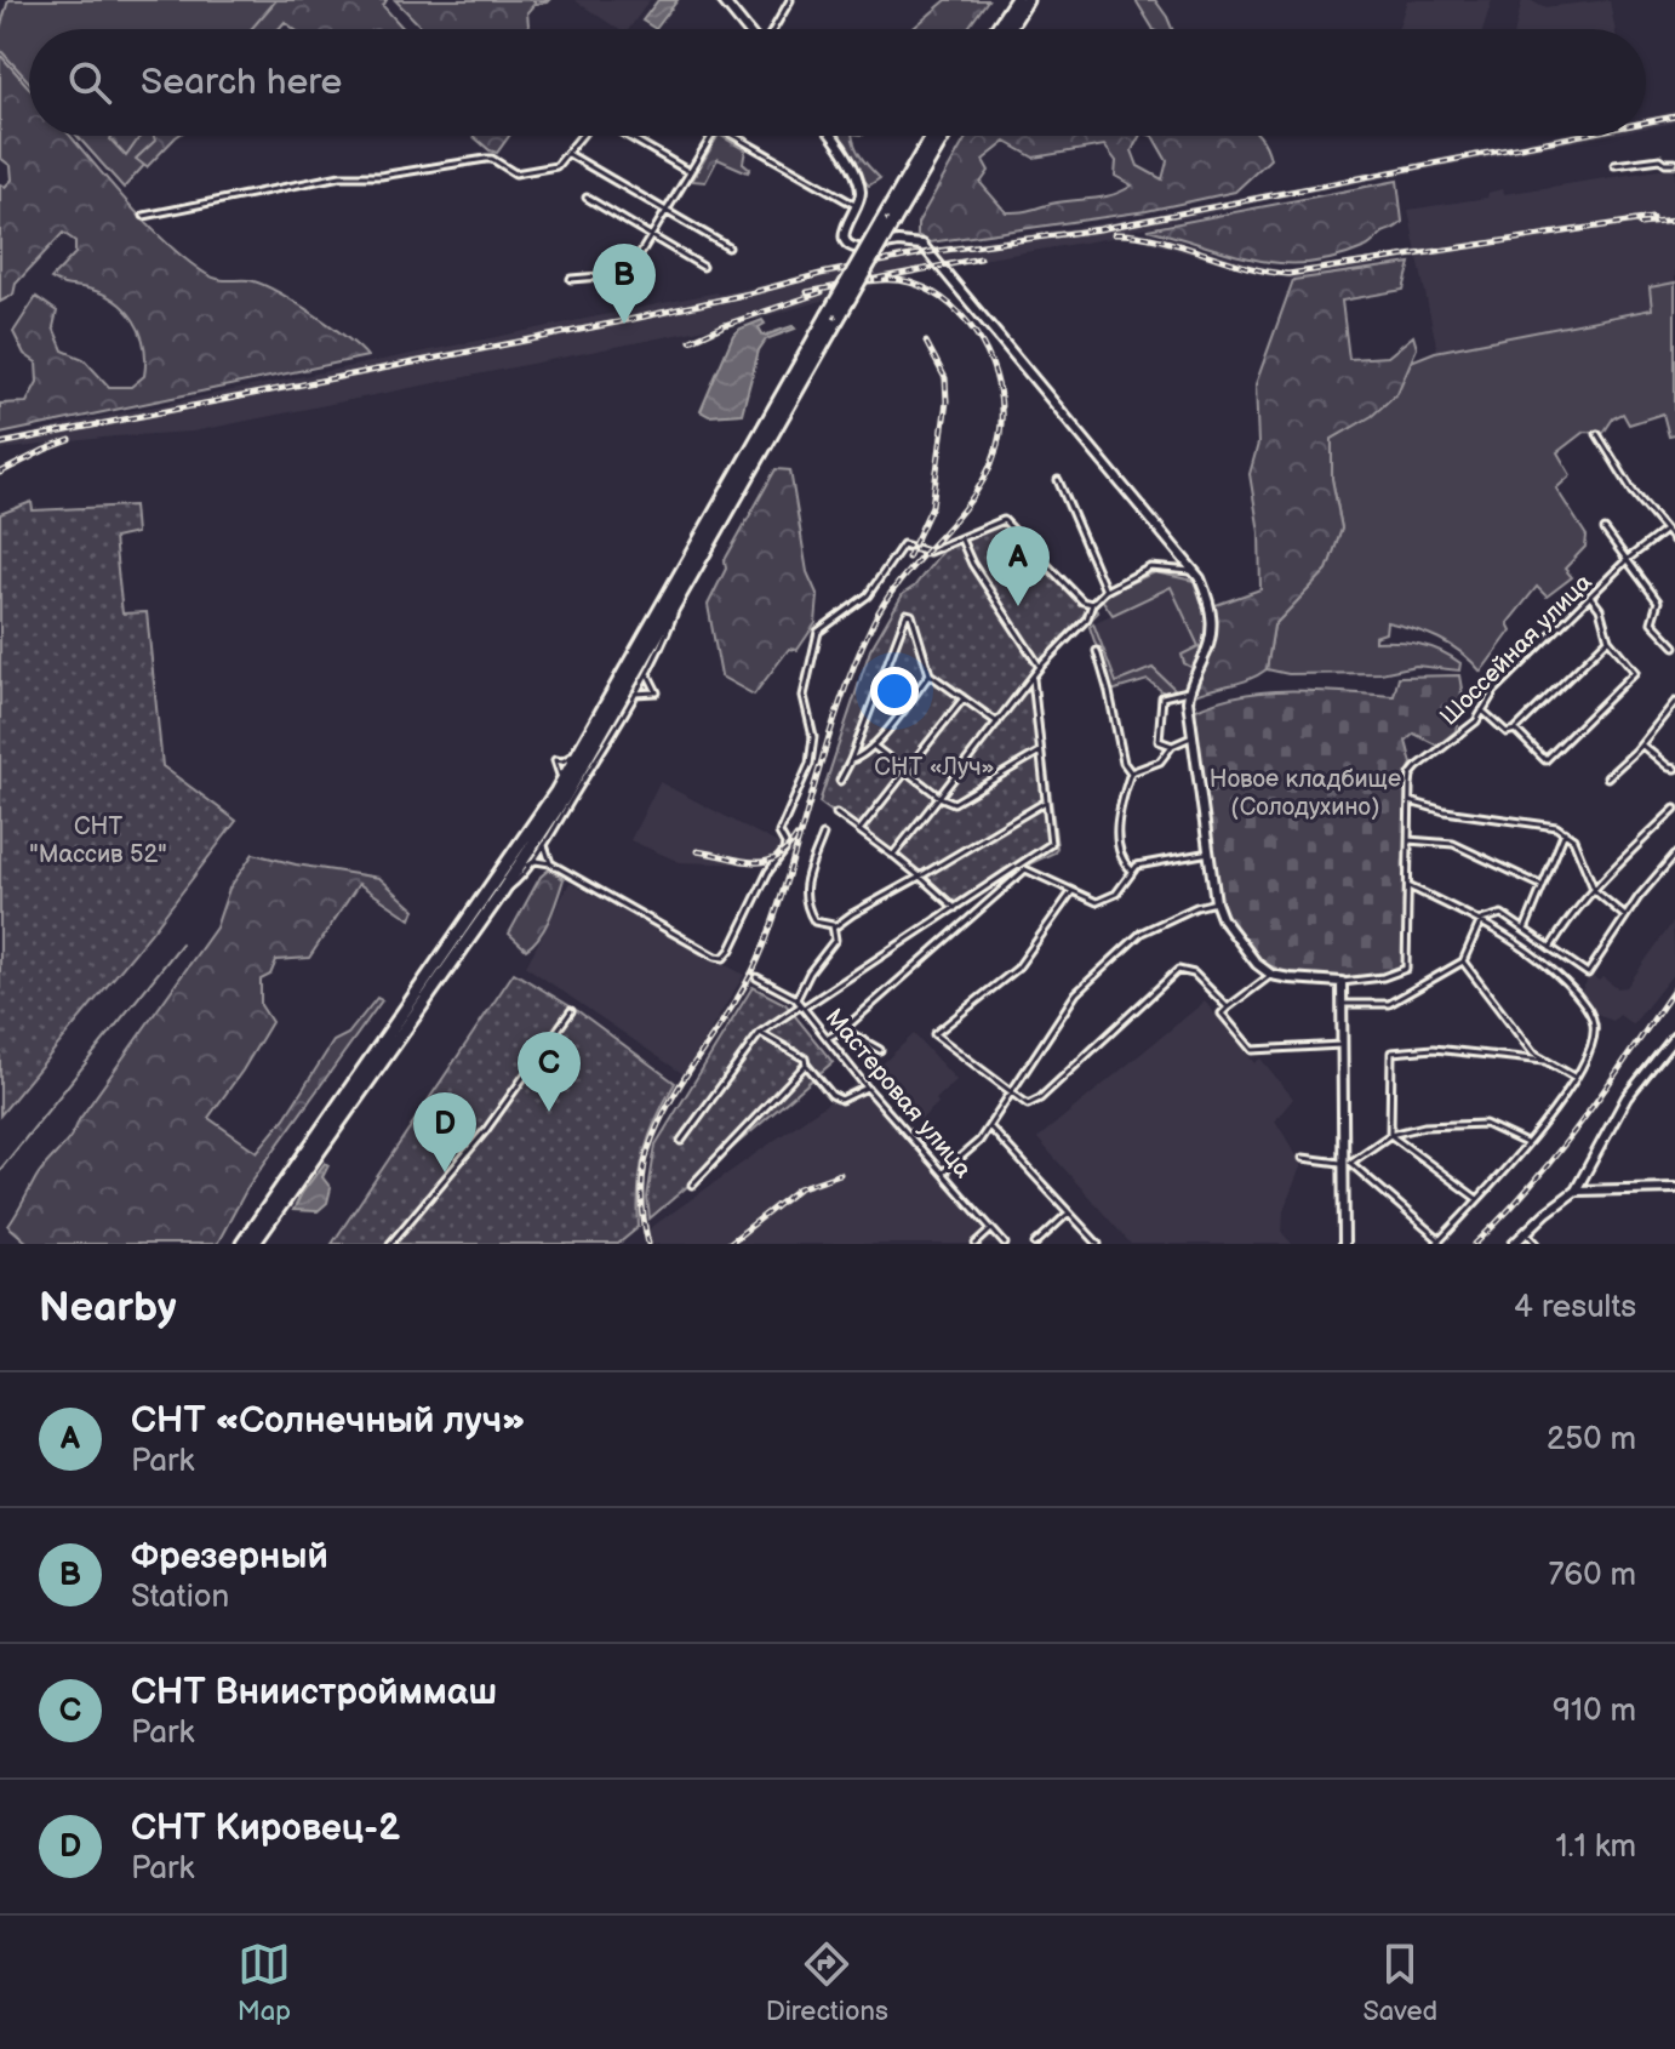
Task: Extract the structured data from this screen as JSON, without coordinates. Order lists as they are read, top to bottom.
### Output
{
  "streets": {
    "street": ["Шоссейная улица", "Мастеровая улица"]
  },
  "parks": ["СНТ «Луч»", "Новое кладбище (Солодухино)", "СНТ \"Массив 52\""],
  "page": {
    "search": "Search here",
    "pins": [
      "B",
      "A",
      "C",
      "D"
    ],
    "heading": ["Nearby", "4 results"],
    "list": [
      {
        "mark": "A",
        "name": "СНТ «Солнечный луч»",
        "note": "Park",
        "value": "250 m"
      },
      {
        "mark": "B",
        "name": "Фрезерный",
        "note": "Station",
        "value": "760 m"
      },
      {
        "mark": "C",
        "name": "СНТ Вниистройммаш",
        "note": "Park",
        "value": "910 m"
      },
      {
        "mark": "D",
        "name": "СНТ Кировец-2",
        "note": "Park",
        "value": "1.1 km"
      }
    ],
    "nav": ["Map", "Directions", "Saved"]
  }
}
